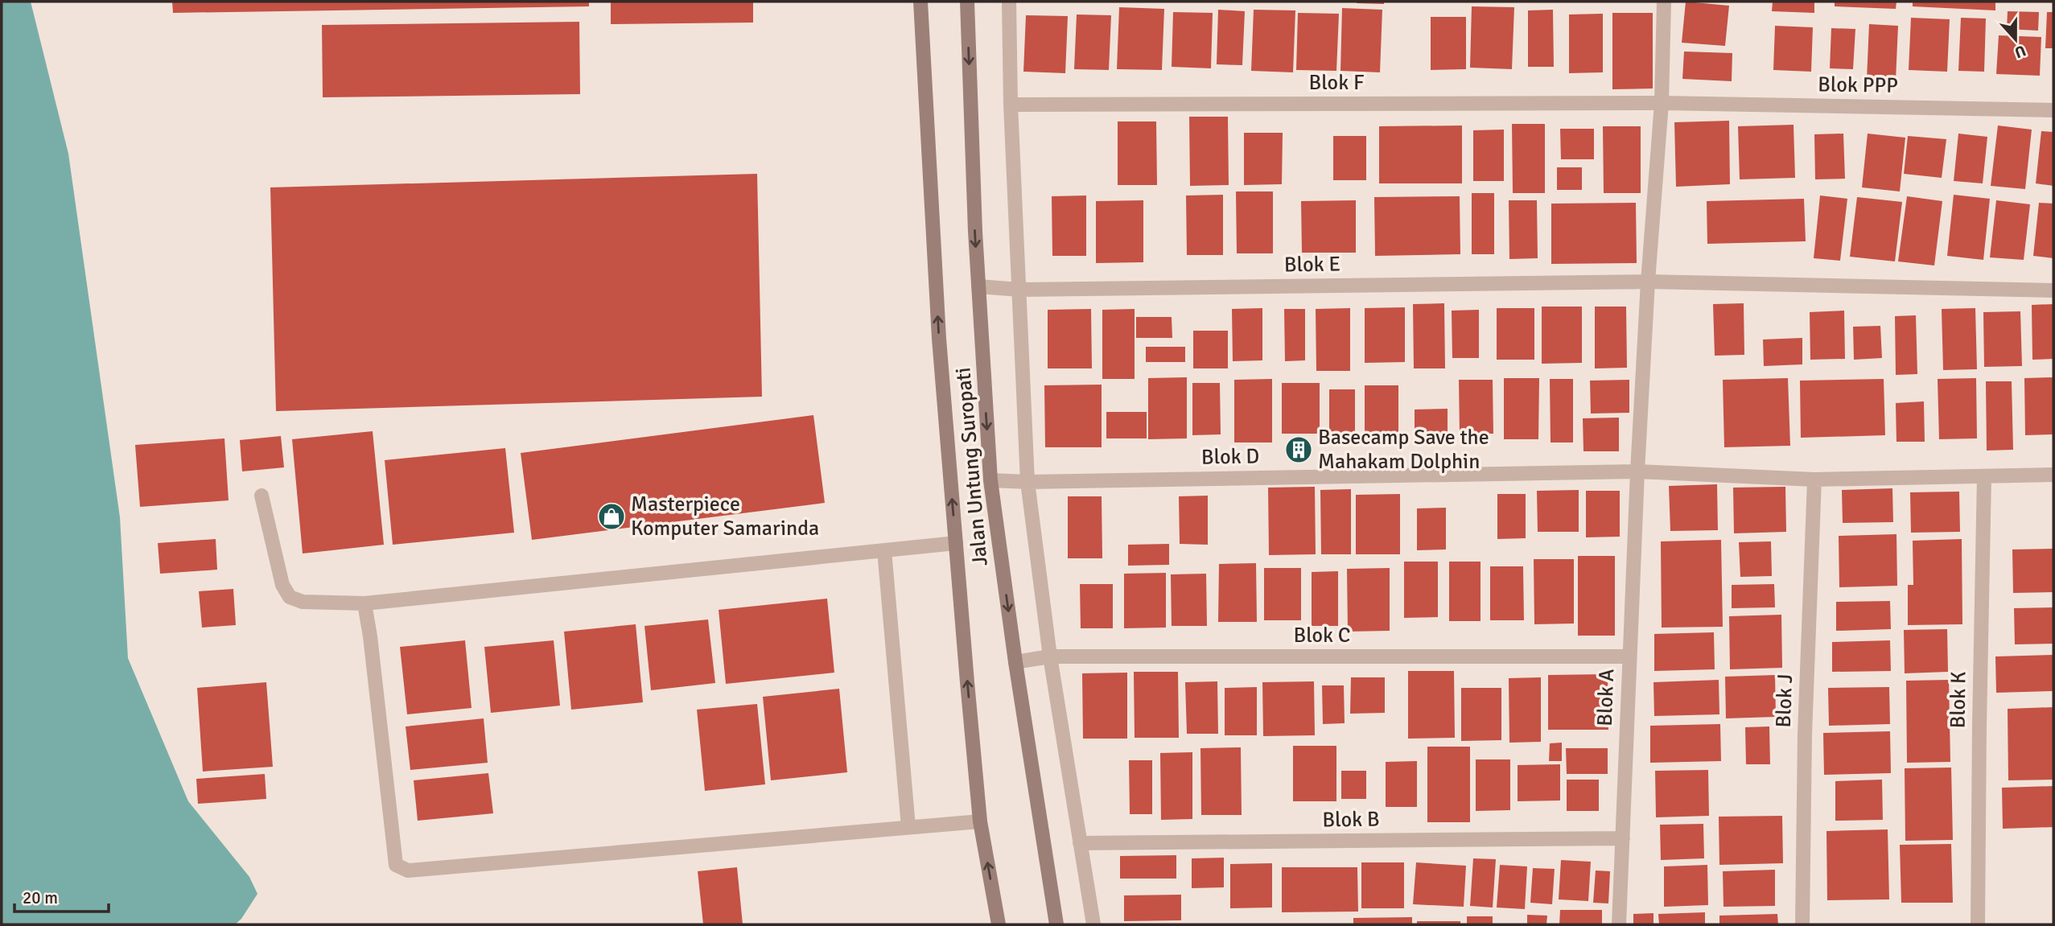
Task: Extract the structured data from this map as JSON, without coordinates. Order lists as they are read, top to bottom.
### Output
{
  "streets": {
    "main road": ["Jalan Untung Suropati"],
    "street": [
      "Blok F",
      "Blok PPP",
      "Blok E",
      "Blok D",
      "Blok C",
      "Blok A",
      "Blok K",
      "Blok J",
      "Blok B"
    ]
  },
  "crossings": [
    ["Blok F", "Blok PPP"],
    ["Blok F", "Blok A"],
    ["Blok PPP", "Blok A"],
    ["Blok E", "Jalan Untung Suropati"],
    ["Blok E", "Blok A"],
    ["Blok D", "Jalan Untung Suropati"],
    ["Blok D", "Blok A"],
    ["Blok D", "Blok K"],
    ["Blok D", "Blok J"],
    ["Jalan Untung Suropati", "Blok C"],
    ["Blok C", "Blok A"],
    ["Blok A", "Blok B"]
  ],
  "places": {
    "building": ["Basecamp Save the Mahakam Dolphin"],
    "shop": ["Masterpiece Komputer Samarinda"]
  },
  "scale_bar": "20 m",
  "north": "bottom"
}
